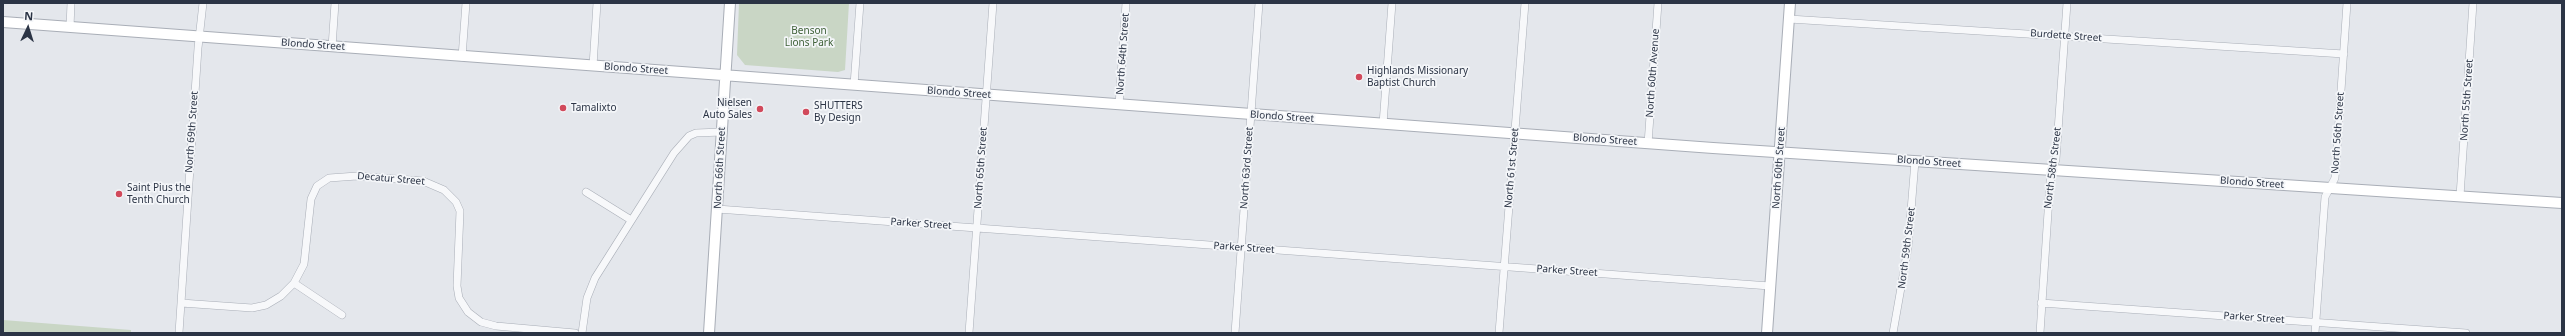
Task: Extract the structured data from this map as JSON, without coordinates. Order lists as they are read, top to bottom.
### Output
{
  "streets": {
    "main road": ["Blondo Street", "North 66th Street", "North 60th Street"],
    "street": [
      "Burdette Street",
      "North 64th Street",
      "North 60th Avenue",
      "North 55th Street",
      "North 69th Street",
      "North 56th Street",
      "North 65th Street",
      "North 63rd Street",
      "North 61st Street",
      "North 58th Street",
      "Decatur Street",
      "Parker Street",
      "North 59th Street"
    ]
  },
  "crossings": [
    ["Burdette Street", "North 56th Street"],
    ["Burdette Street", "North 60th Street"],
    ["Burdette Street", "North 58th Street"],
    ["Blondo Street", "North 64th Street"],
    ["Blondo Street", "North 60th Avenue"],
    ["Blondo Street", "North 55th Street"],
    ["Blondo Street", "North 69th Street"],
    ["Blondo Street", "North 56th Street"],
    ["Blondo Street", "North 66th Street"],
    ["Blondo Street", "North 65th Street"],
    ["Blondo Street", "North 63rd Street"],
    ["Blondo Street", "North 61st Street"],
    ["Blondo Street", "North 60th Street"],
    ["Blondo Street", "North 58th Street"],
    ["Blondo Street", "North 59th Street"],
    ["North 69th Street", "Decatur Street"],
    ["North 56th Street", "Parker Street"],
    ["North 66th Street", "Parker Street"],
    ["North 65th Street", "Parker Street"],
    ["North 63rd Street", "Parker Street"],
    ["North 61st Street", "Parker Street"],
    ["North 60th Street", "Parker Street"],
    ["North 58th Street", "Parker Street"]
  ],
  "parks": ["Benson Lions Park"],
  "places": [
    "Highlands Missionary Baptist Church",
    "Tamalixto",
    "Nielsen Auto Sales",
    "SHUTTERS By Design",
    "Saint Pius the Tenth Church"
  ],
  "north": "top"
}
